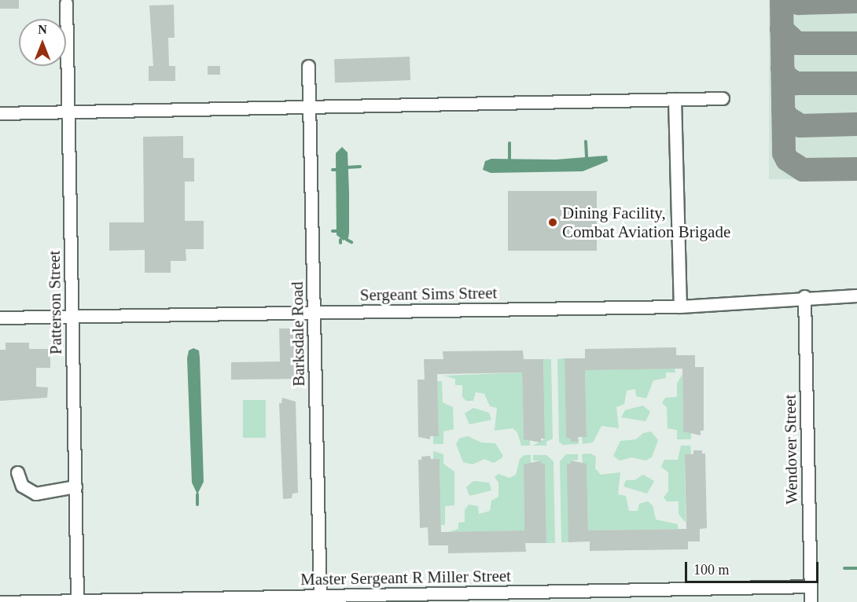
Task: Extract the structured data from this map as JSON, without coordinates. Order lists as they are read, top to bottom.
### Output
{
  "streets": {
    "street": [
      "Sergeant Sims Street",
      "Patterson Street",
      "Barksdale Road",
      "Wendover Street",
      "Master Sergeant R Miller Street"
    ]
  },
  "crossings": [
    ["Sergeant Sims Street", "Patterson Street"],
    ["Sergeant Sims Street", "Barksdale Road"],
    ["Sergeant Sims Street", "Wendover Street"],
    ["Patterson Street", "Master Sergeant R Miller Street"],
    ["Barksdale Road", "Master Sergeant R Miller Street"],
    ["Wendover Street", "Master Sergeant R Miller Street"]
  ],
  "places": ["Dining Facility, Combat Aviation Brigade"],
  "scale_bar": "100 m",
  "north": "top"
}
